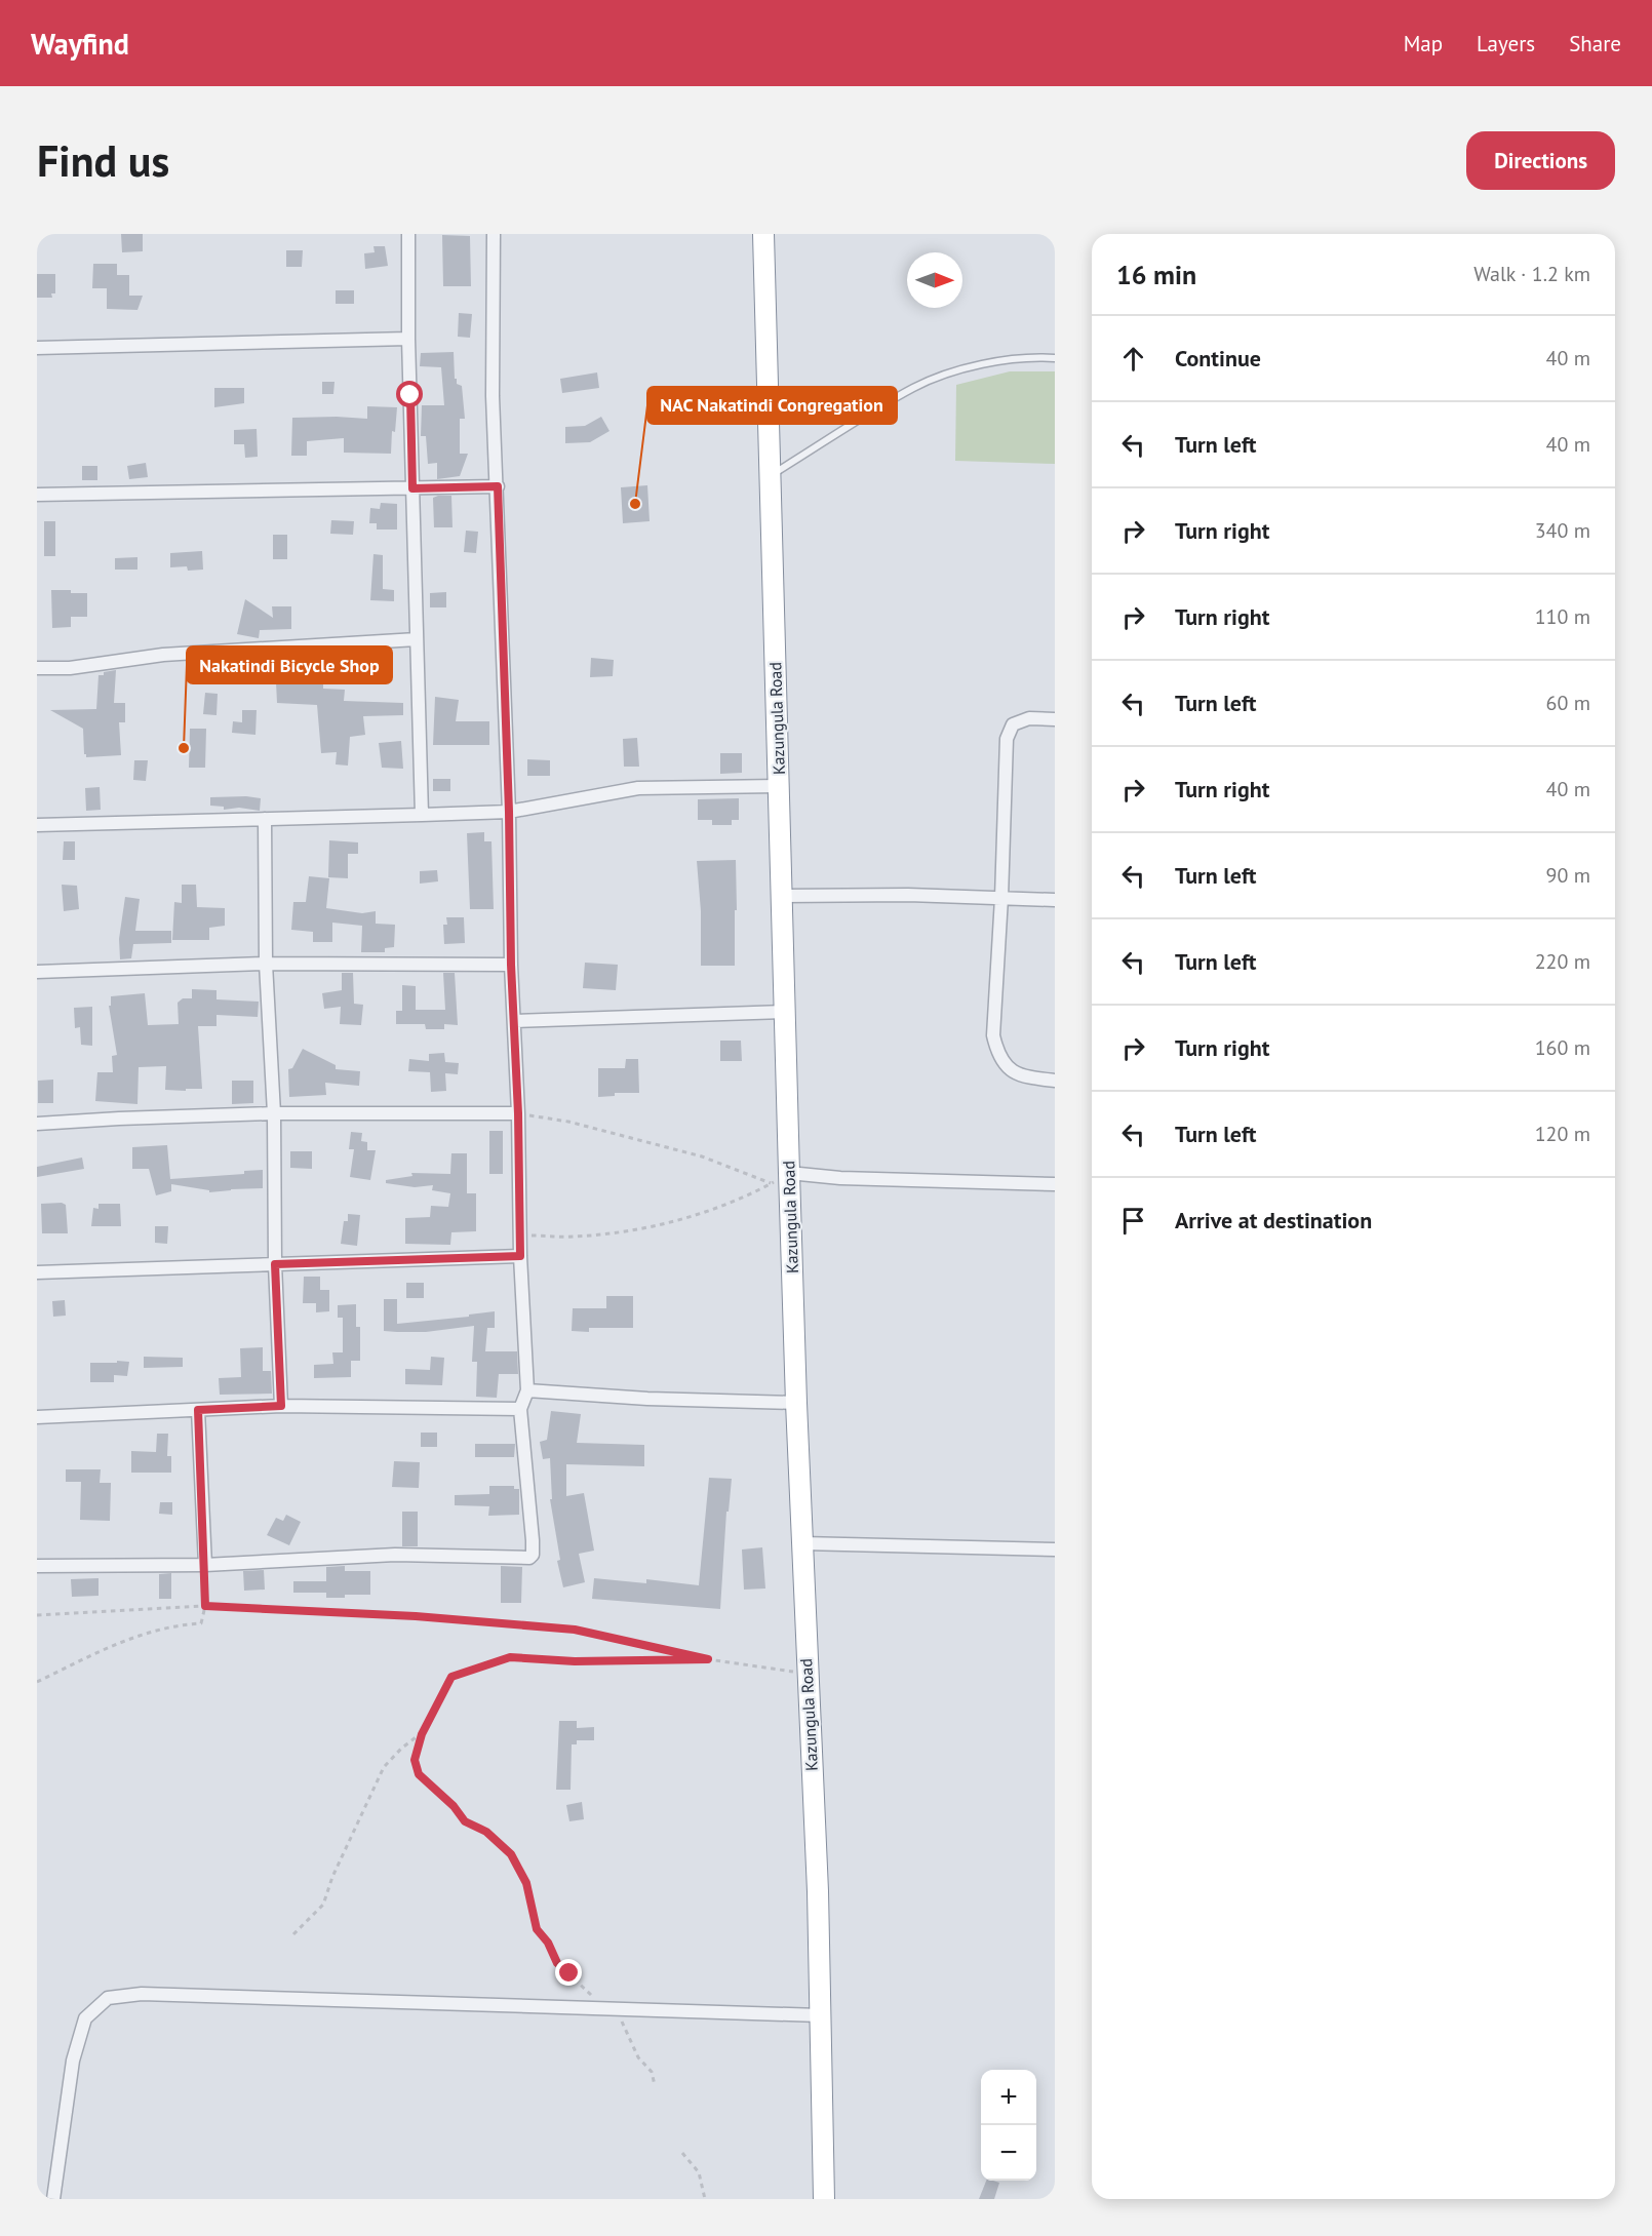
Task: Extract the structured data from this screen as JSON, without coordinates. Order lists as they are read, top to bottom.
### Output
{
  "streets": {
    "highway": ["Kazungula Road"]
  },
  "places": ["NAC Nakatindi Congregation", "Nakatindi Bicycle Shop"],
  "north": "right",
  "page": {
    "header": "Wayfind",
    "nav": ["Map", "Layers", "Share"],
    "buttons": "Directions",
    "title": "Find us",
    "heading": ["16 min", "Walk · 1.2 km"],
    "list": [
      ["Continue", "40 m"],
      ["Turn left", "40 m"],
      ["Turn right", "340 m"],
      ["Turn right", "110 m"],
      ["Turn left", "60 m"],
      ["Turn right", "40 m"],
      ["Turn left", "90 m"],
      ["Turn left", "220 m"],
      ["Turn right", "160 m"],
      ["Turn left", "120 m"],
      "Arrive at destination"
    ],
    "map_buttons": ["+", "−"]
  }
}
